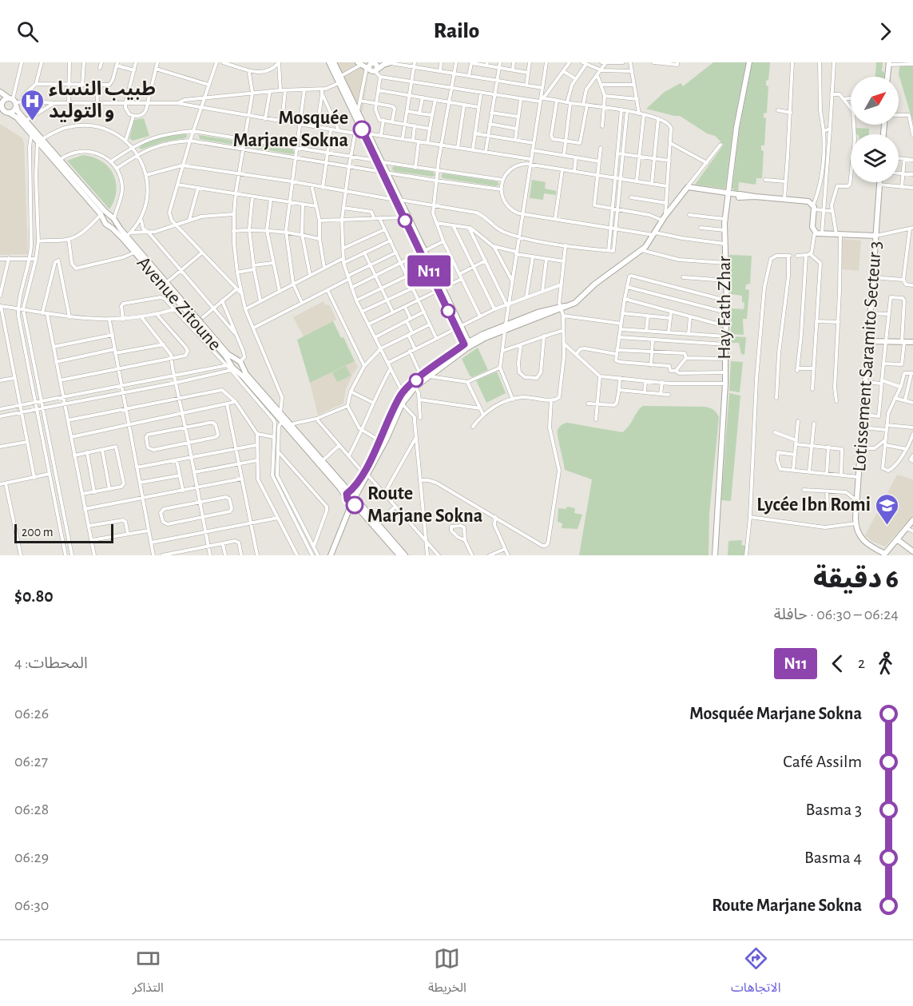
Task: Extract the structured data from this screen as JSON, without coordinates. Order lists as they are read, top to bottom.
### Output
{
  "streets": {
    "street": ["Avenue Zitoune", "Hay Fath Zhar", "Lotissement Saramito Secteur 3"]
  },
  "places": {
    "hospital": ["طبيب النساء و التوليد"],
    "other": ["Mosquée Marjane Sokna", "Route Marjane Sokna"],
    "school or university": ["Lycée Ibn Romi"]
  },
  "lines": ["bus line N11"],
  "scale_bar": "200 m",
  "north": "top right",
  "page": {
    "header": "Railo",
    "on_map": "N11",
    "scale": "200 m",
    "heading": ["6 دقيقة", "06:24 – 06:30 · حافلة", "$0.80"],
    "legs": ["2", "N11", "المحطات: 4"],
    "list": [
      {
        "name": "Mosquée Marjane Sokna",
        "value": "06:26"
      },
      {
        "name": "Café Assilm",
        "value": "06:27"
      },
      {
        "name": "Basma 3",
        "value": "06:28"
      },
      {
        "name": "Basma 4",
        "value": "06:29"
      },
      {
        "name": "Route Marjane Sokna",
        "value": "06:30"
      }
    ],
    "tabs": ["الاتجاهات", "الخريطة", "التذاكر"]
  }
}
